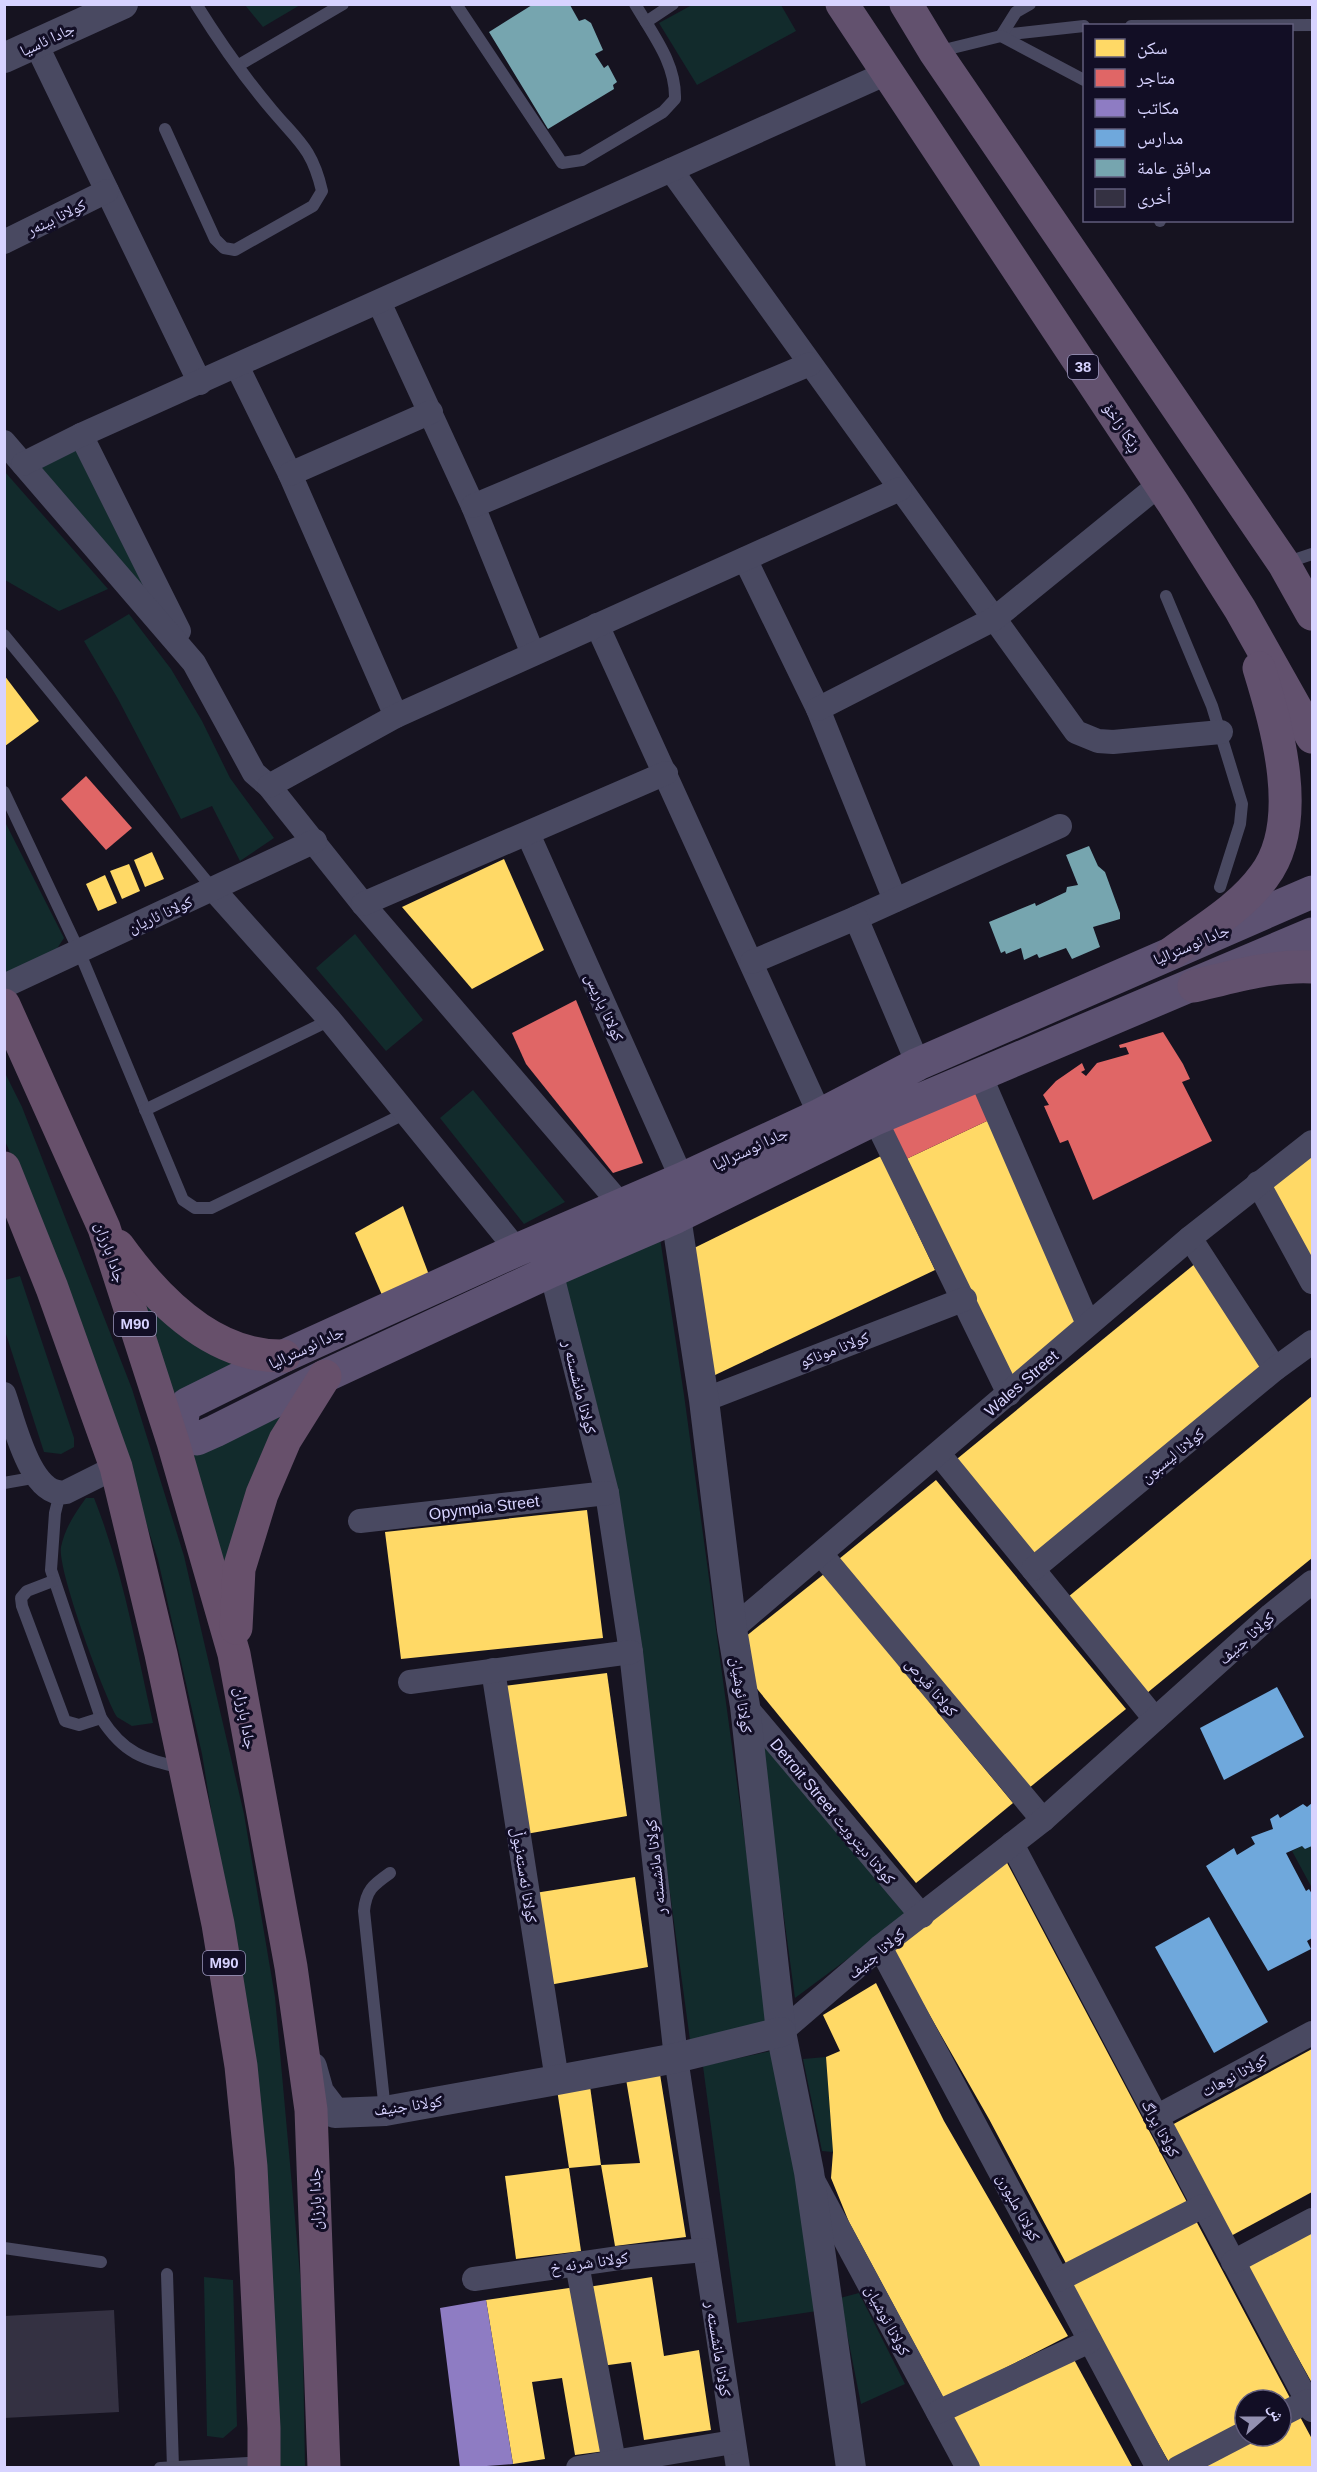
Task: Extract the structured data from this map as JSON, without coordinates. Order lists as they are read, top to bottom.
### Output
{
  "streets": {
    "highway": [
      "38",
      "ڕێکا زاخۆ",
      "جادا بارزان",
      "M90"
    ],
    "main road": ["جادا ئوسترالیا"],
    "street": [
      "جادا ئاسيا",
      "كولانا بینه‌ر",
      "كولانا ئاريان",
      "كولانا پاریس",
      "كولانا موناكو",
      "Wales Street",
      "كولانا مانشسته ر",
      "كولانا ليسبون",
      "Opympia Street",
      "كولانا جنيف",
      "كولانا قبرص",
      "كولانا ئوشيان",
      "Detroit Street كولانا ديترويت",
      "كولانا ئەستەنبوڵ",
      "كولانا نوهات",
      "كولانا پراگ",
      "كولانا ملبورن",
      "كولانا شرنه خ"
    ]
  },
  "crossings": [
    ["جادا ئوسترالیا", "كولانا پاریس"],
    ["جادا ئوسترالیا", "كولانا مانشسته ر"],
    ["جادا ئوسترالیا", "كولانا ئوشيان"],
    ["كولانا موناكو", "كولانا ئوشيان"],
    ["Wales Street", "كولانا قبرص"],
    ["Wales Street", "كولانا ئوشيان"],
    ["كولانا مانشسته ر", "Opympia Street"],
    ["كولانا مانشسته ر", "كولانا جنيف"],
    ["كولانا مانشسته ر", "كولانا شرنه خ"],
    ["كولانا جنيف", "كولانا قبرص"],
    ["كولانا جنيف", "كولانا ئوشيان"],
    ["كولانا جنيف", "Detroit Street كولانا ديترويت"],
    ["كولانا جنيف", "كولانا ئەستەنبوڵ"],
    ["كولانا جنيف", "كولانا پراگ"],
    ["كولانا جنيف", "كولانا ملبورن"],
    ["كولانا ئوشيان", "Detroit Street كولانا ديترويت"],
    ["كولانا نوهات", "كولانا پراگ"]
  ],
  "legend": [
    "سكن",
    "متاجر",
    "مكاتب",
    "مدارس",
    "مرافق عامة",
    "أخرى"
  ],
  "north": "right"
}
